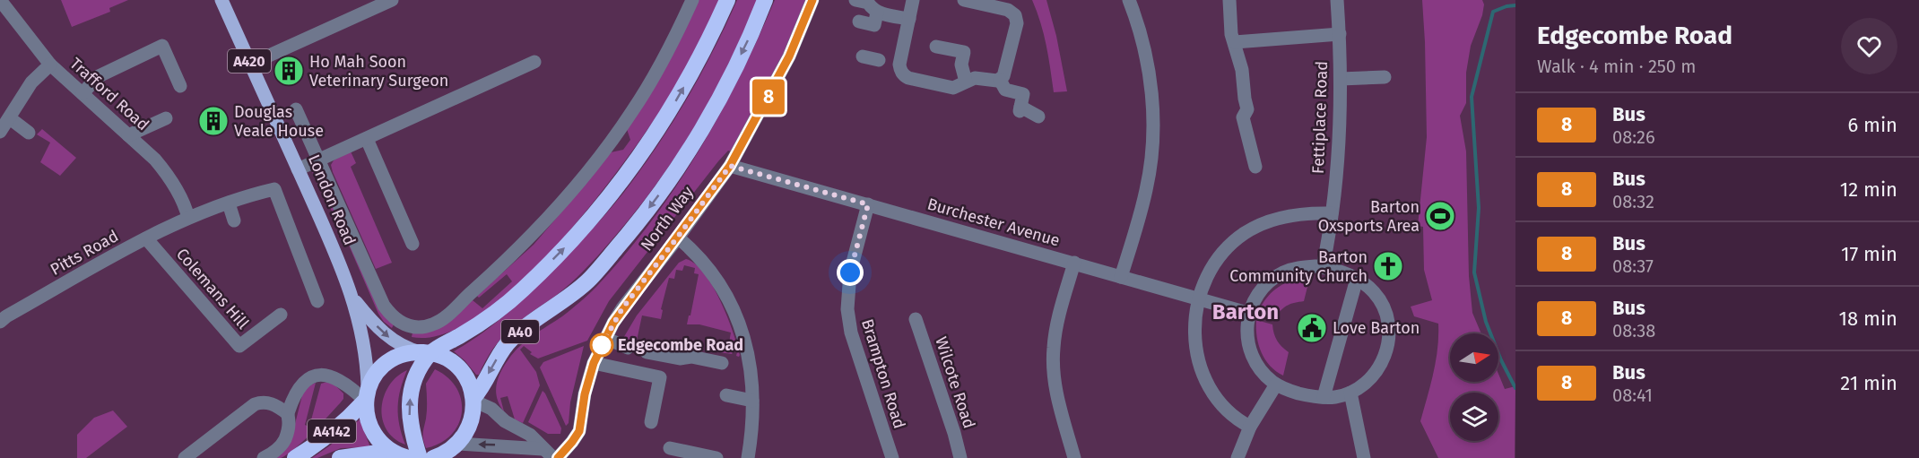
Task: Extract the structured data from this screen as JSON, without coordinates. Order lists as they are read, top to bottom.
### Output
{
  "streets": {
    "highway": ["North Way", "A40", "A4142"],
    "main road": ["A420", "London Road"],
    "street": [
      "Trafford Road",
      "Fettiplace Road",
      "Burchester Avenue",
      "Pitts Road",
      "Colemans Hill",
      "Brampton Road",
      "Wilcote Road"
    ]
  },
  "crossings": [
    ["Trafford Road", "Pitts Road"],
    ["Fettiplace Road", "Burchester Avenue"],
    ["London Road", "A40"],
    ["London Road", "A4142"],
    ["North Way", "Burchester Avenue"],
    ["Burchester Avenue", "Brampton Road"],
    ["Pitts Road", "Colemans Hill"]
  ],
  "districts": ["Barton"],
  "places": {
    "building": ["Ho Mah Soon Veterinary Surgeon", "Douglas Veale House"],
    "sports": ["Barton Oxsports Area"],
    "church": ["Barton Community Church"],
    "public building": ["Love Barton"],
    "other": ["Edgecombe Road"]
  },
  "lines": ["bus line 8"],
  "north": "right",
  "page": {
    "on_map": "8",
    "heading": ["Edgecombe Road", "Walk · 4 min · 250 m"],
    "list": [
      {
        "mark": "8",
        "name": "Bus",
        "note": "08:26",
        "value": "6 min"
      },
      {
        "mark": "8",
        "name": "Bus",
        "note": "08:32",
        "value": "12 min"
      },
      {
        "mark": "8",
        "name": "Bus",
        "note": "08:37",
        "value": "17 min"
      },
      {
        "mark": "8",
        "name": "Bus",
        "note": "08:38",
        "value": "18 min"
      },
      {
        "mark": "8",
        "name": "Bus",
        "note": "08:41",
        "value": "21 min"
      }
    ]
  }
}
